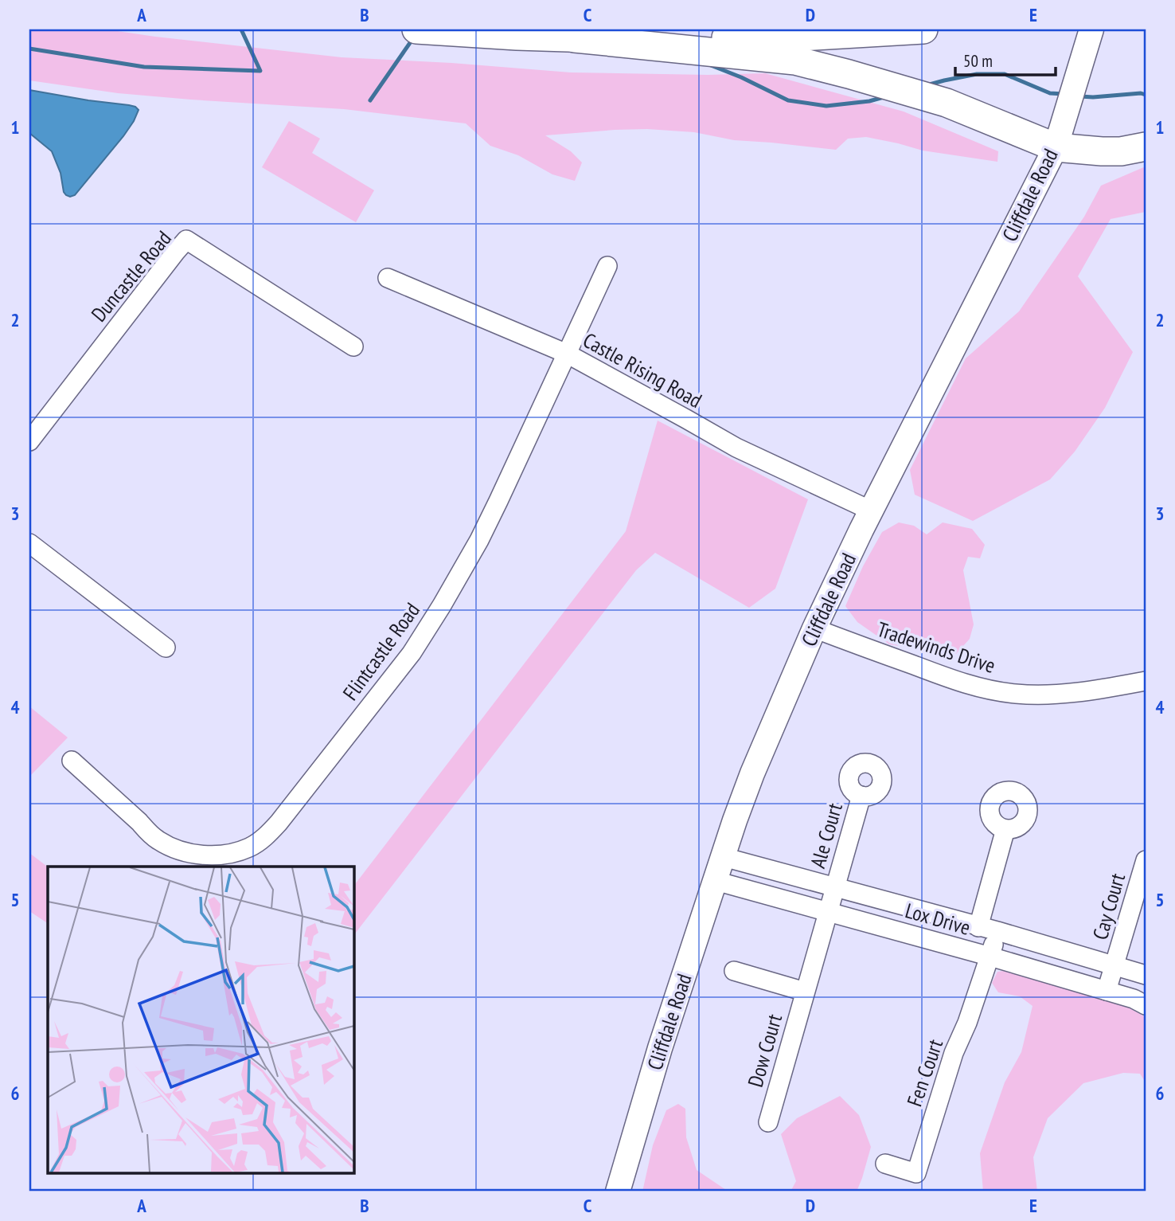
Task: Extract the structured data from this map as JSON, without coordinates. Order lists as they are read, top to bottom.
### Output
{
  "streets": {
    "main road": ["Cliffdale Road"],
    "street": [
      "Duncastle Road",
      "Castle Rising Road",
      "Tradewinds Drive",
      "Flintcastle Road",
      "Ale Court",
      "Cay Court",
      "Lox Drive",
      "Dow Court",
      "Fen Court"
    ]
  },
  "crossings": [
    ["Cliffdale Road", "Castle Rising Road"],
    ["Cliffdale Road", "Tradewinds Drive"],
    ["Cliffdale Road", "Lox Drive"],
    ["Castle Rising Road", "Flintcastle Road"],
    ["Ale Court", "Lox Drive"],
    ["Ale Court", "Dow Court"],
    ["Cay Court", "Lox Drive"],
    ["Lox Drive", "Dow Court"],
    ["Lox Drive", "Fen Court"]
  ],
  "scale_bar": "50 m",
  "grid": {
    "columns": [
      "A",
      "B",
      "C",
      "D",
      "E"
    ],
    "rows": [
      "1",
      "2",
      "3",
      "4",
      "5",
      "6"
    ]
  }
}
